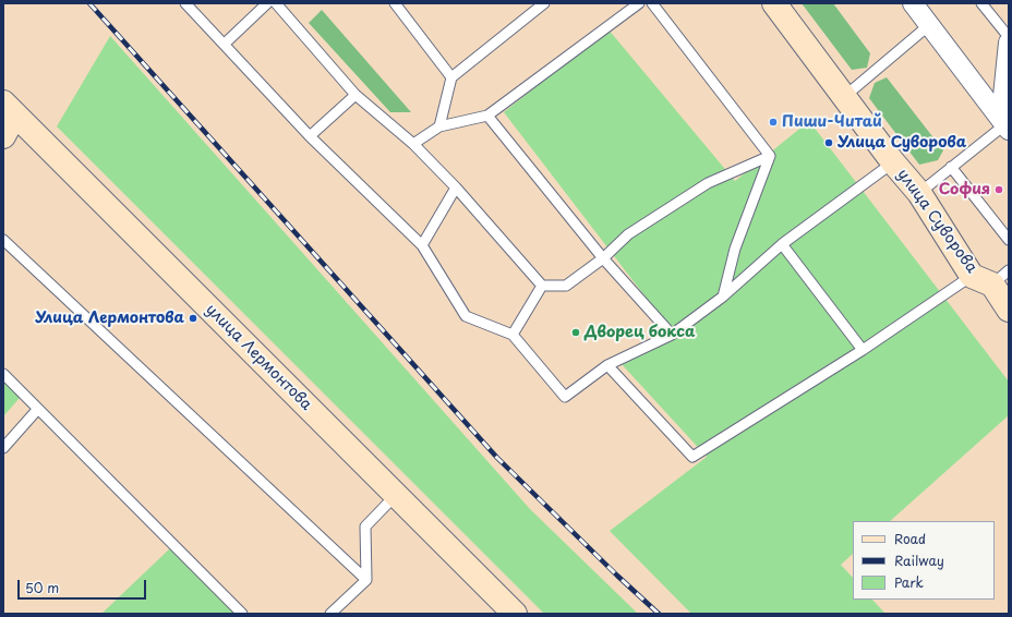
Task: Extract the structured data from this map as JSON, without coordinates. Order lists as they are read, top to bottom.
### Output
{
  "streets": {
    "main road": ["улица Суворова", "улица Лермонтова"]
  },
  "places": [
    "Пиши-Читай",
    "Улица Суворова",
    "София",
    "Улица Лермонтова",
    "Дворец бокса"
  ],
  "legend": ["Road", "Railway", "Park"],
  "scale_bar": "50 m"
}
